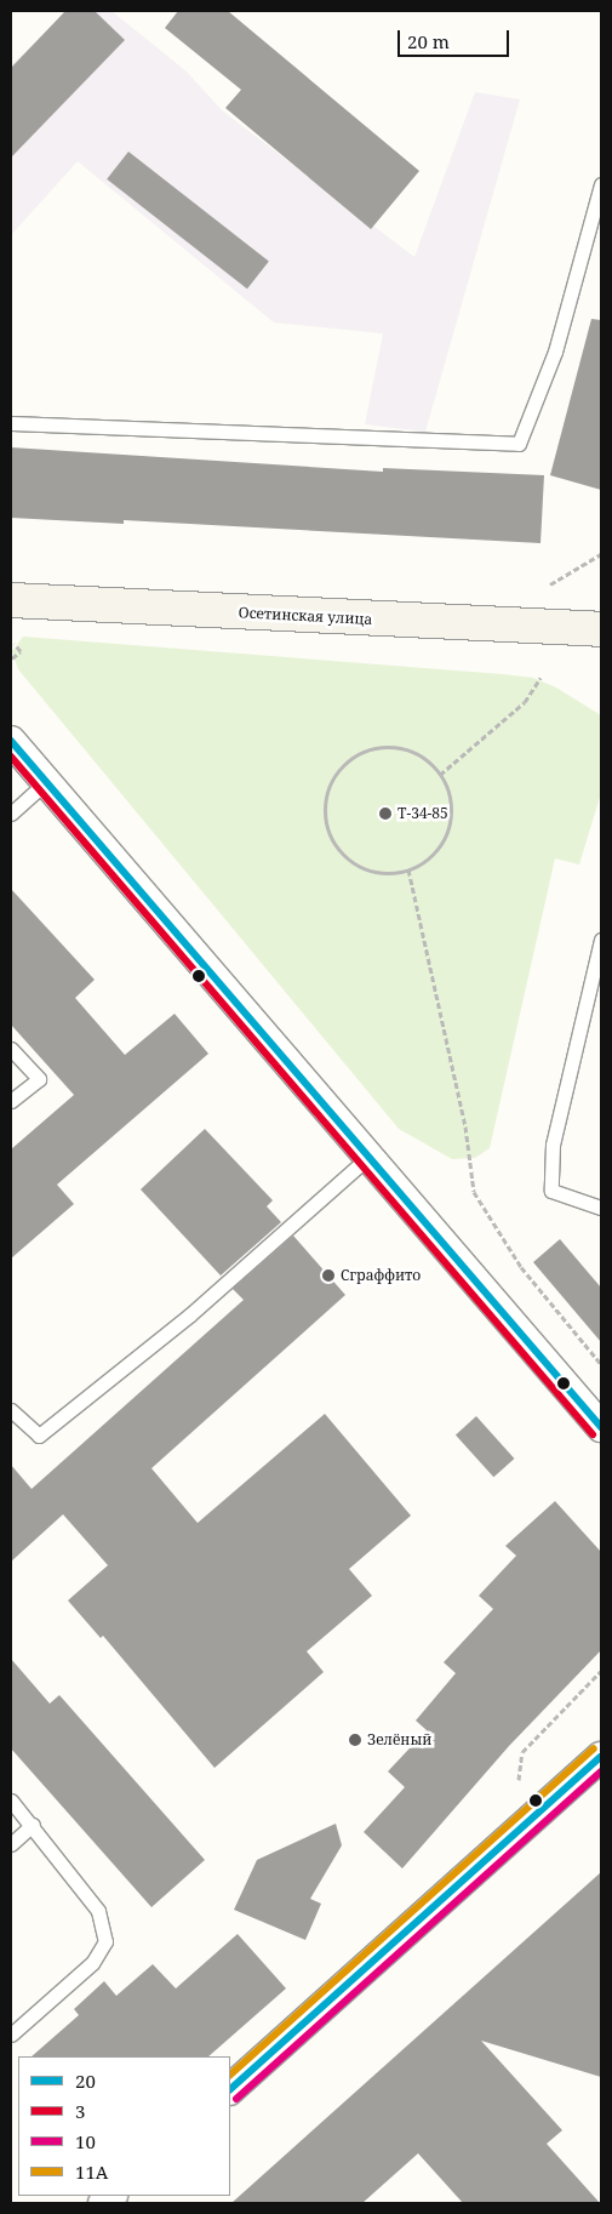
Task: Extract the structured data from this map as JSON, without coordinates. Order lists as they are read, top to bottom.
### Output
{
  "streets": {
    "main road": ["Осетинская улица"]
  },
  "places": ["Т-34-85", "Сграффито", "Зелёный"],
  "lines": [
    "transit line 20",
    "transit line 3",
    "transit line 11А",
    "transit line 10"
  ],
  "legend": [
    "20",
    "3",
    "10",
    "11А"
  ],
  "scale_bar": "20 m"
}
